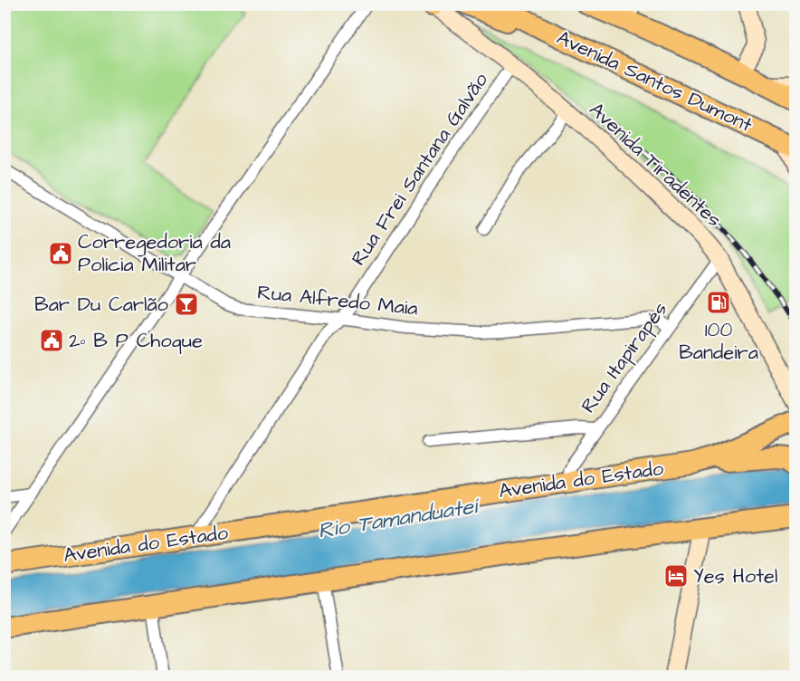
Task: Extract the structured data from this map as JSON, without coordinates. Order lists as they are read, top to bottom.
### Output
{
  "streets": {
    "highway": ["Avenida Santos Dumont", "Avenida do Estado"],
    "main road": ["Avenida Tiradentes"],
    "street": ["Rua Frei Santana Galvão", "Rua Alfredo Maia", "Rua Itapirapés"]
  },
  "crossings": [
    ["Avenida Tiradentes", "Rua Frei Santana Galvão"],
    ["Avenida Tiradentes", "Rua Itapirapés"],
    ["Rua Frei Santana Galvão", "Rua Alfredo Maia"],
    ["Rua Frei Santana Galvão", "Avenida do Estado"],
    ["Rua Alfredo Maia", "Rua Itapirapés"],
    ["Rua Itapirapés", "Avenida do Estado"]
  ],
  "water": ["Rio Tamanduateí"],
  "places": {
    "public building": ["Corregedoria da Polícia Militar", "2º B P Choque"],
    "fuel station": ["100 Bandeira"],
    "bar": ["Bar Du Carlão"],
    "hotel": ["Yes Hotel"]
  }
}
